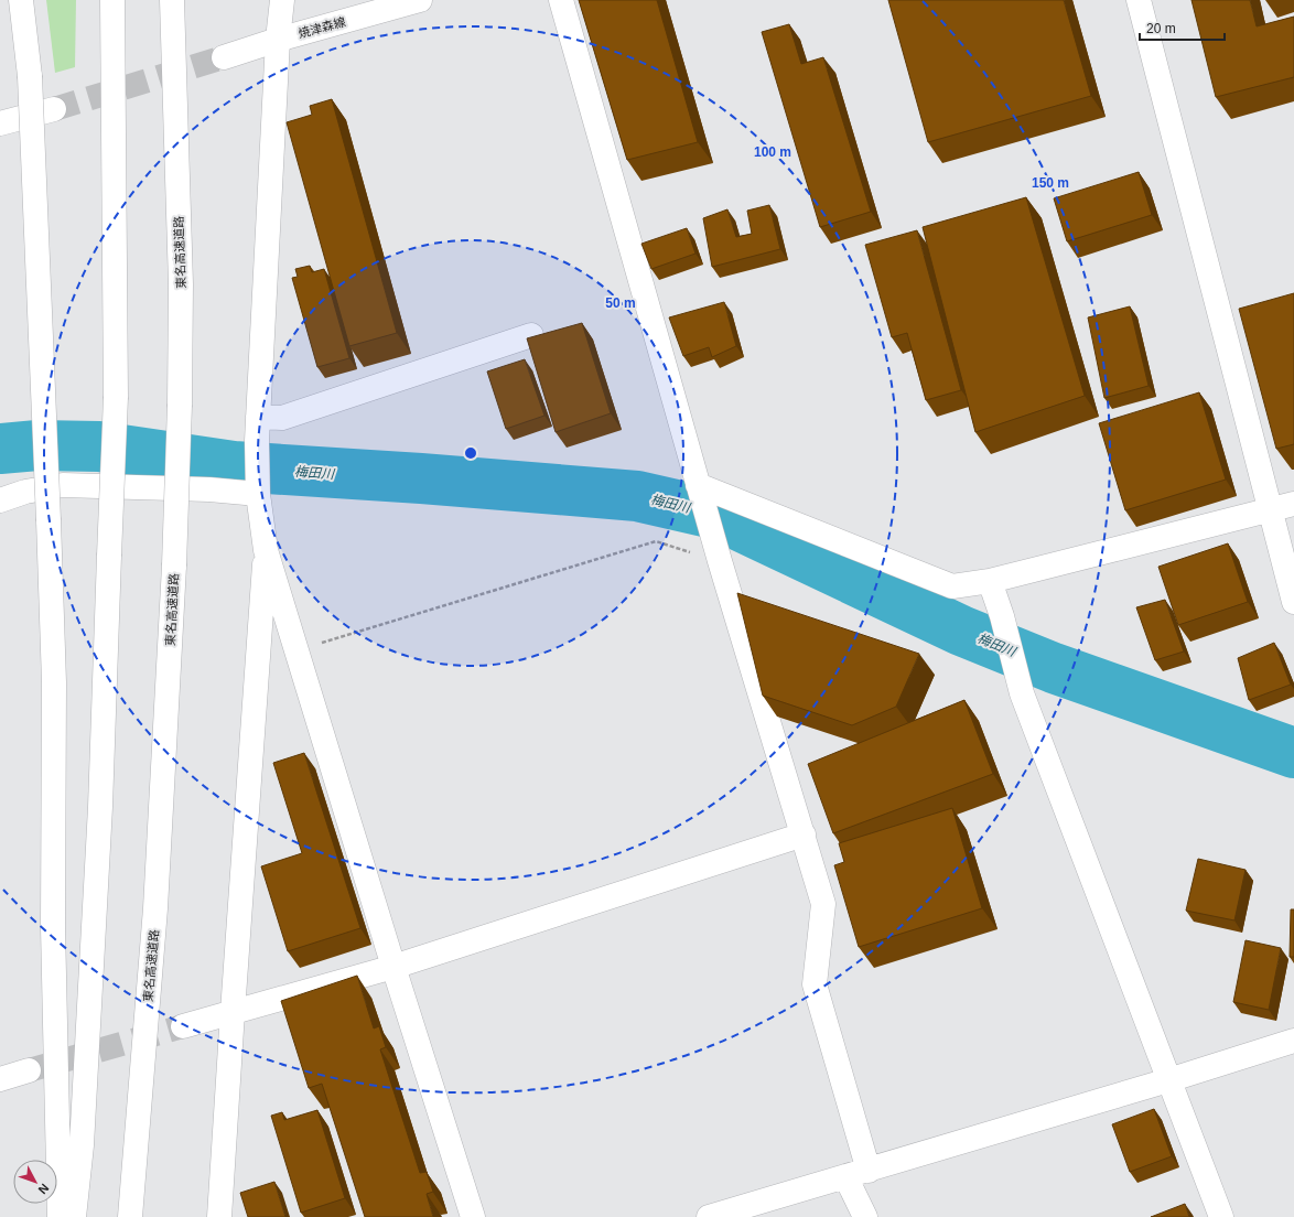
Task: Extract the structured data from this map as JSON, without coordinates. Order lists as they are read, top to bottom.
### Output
{
  "streets": {
    "main road": ["焼津森線", "東名高速道路"]
  },
  "water": ["梅田川"],
  "scale_bar": "20 m",
  "north": "bottom right",
  "rings": ["100 m", "150 m", "50 m"]
}
